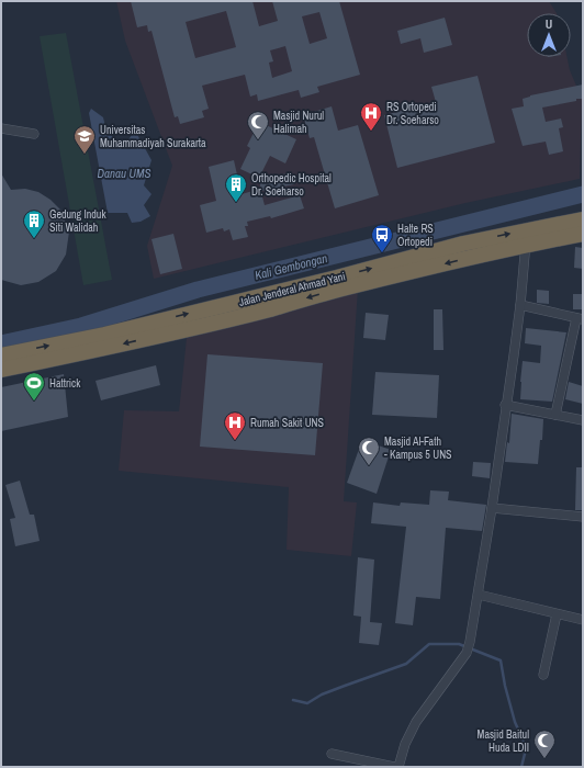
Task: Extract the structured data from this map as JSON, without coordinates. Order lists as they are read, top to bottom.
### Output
{
  "streets": {
    "highway": ["Jalan Jenderal Ahmad Yani"]
  },
  "water": ["Danau UMS", "Kali Gembongan"],
  "places": {
    "hospital": ["RS Ortopedi Dr. Soeharso", "Rumah Sakit UNS"],
    "mosque": ["Masjid Nurul Halimah", "Masjid Al-Fath - Kampus 5 UNS", "Masjid Baitul Huda LDII"],
    "school or university": ["Universitas Muhammadiyah Surakarta"],
    "building": ["Orthopedic Hospital Dr. Soeharso", "Gedung Induk Siti Walidah"],
    "bus stop": ["Halte RS Ortopedi"],
    "sports": ["Hattrick"]
  },
  "north": "top"
}
